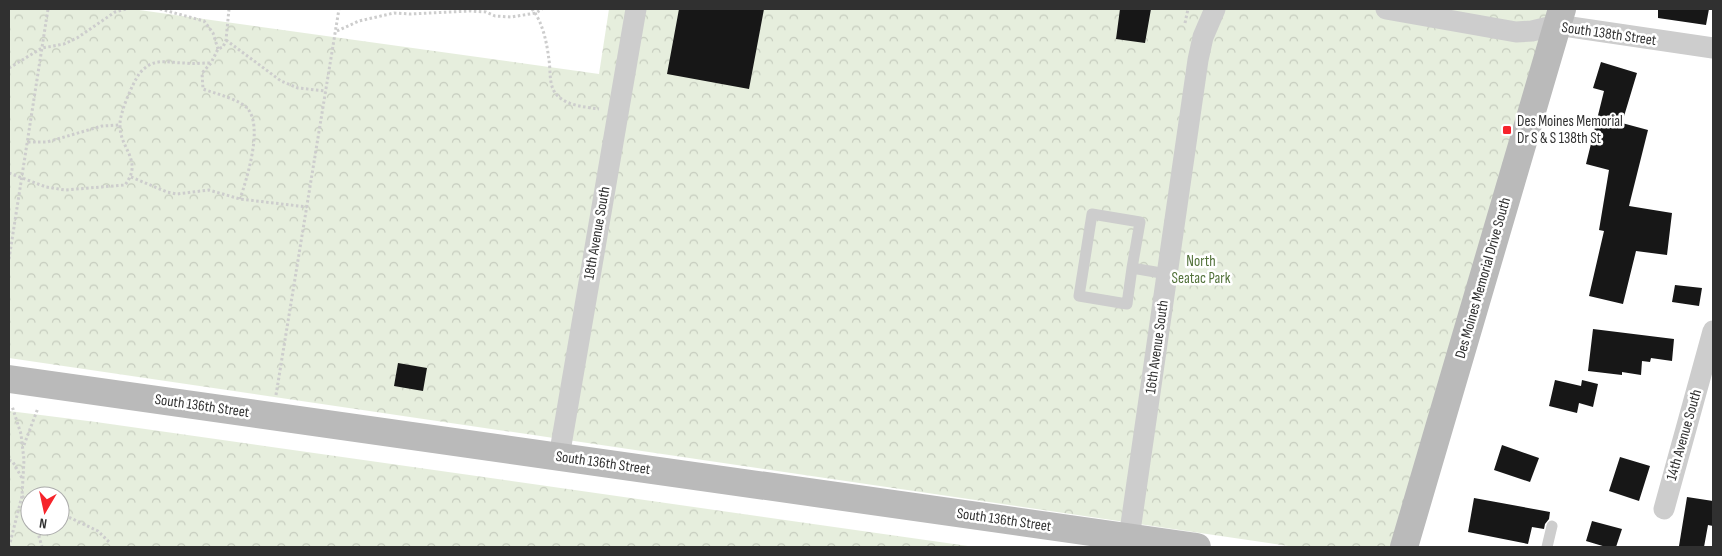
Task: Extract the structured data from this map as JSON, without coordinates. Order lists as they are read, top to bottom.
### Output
{
  "streets": {
    "street": [
      "South 138th Street",
      "18th Avenue South",
      "Des Moines Memorial Drive South",
      "16th Avenue South",
      "South 136th Street",
      "14th Avenue South"
    ]
  },
  "crossings": [
    ["South 138th Street", "Des Moines Memorial Drive South"],
    ["18th Avenue South", "South 136th Street"],
    ["16th Avenue South", "South 136th Street"]
  ],
  "parks": ["North Seatac Park"],
  "places": {
    "transit": ["Des Moines Memorial Dr S & S 138th St"]
  },
  "north": "bottom"
}
